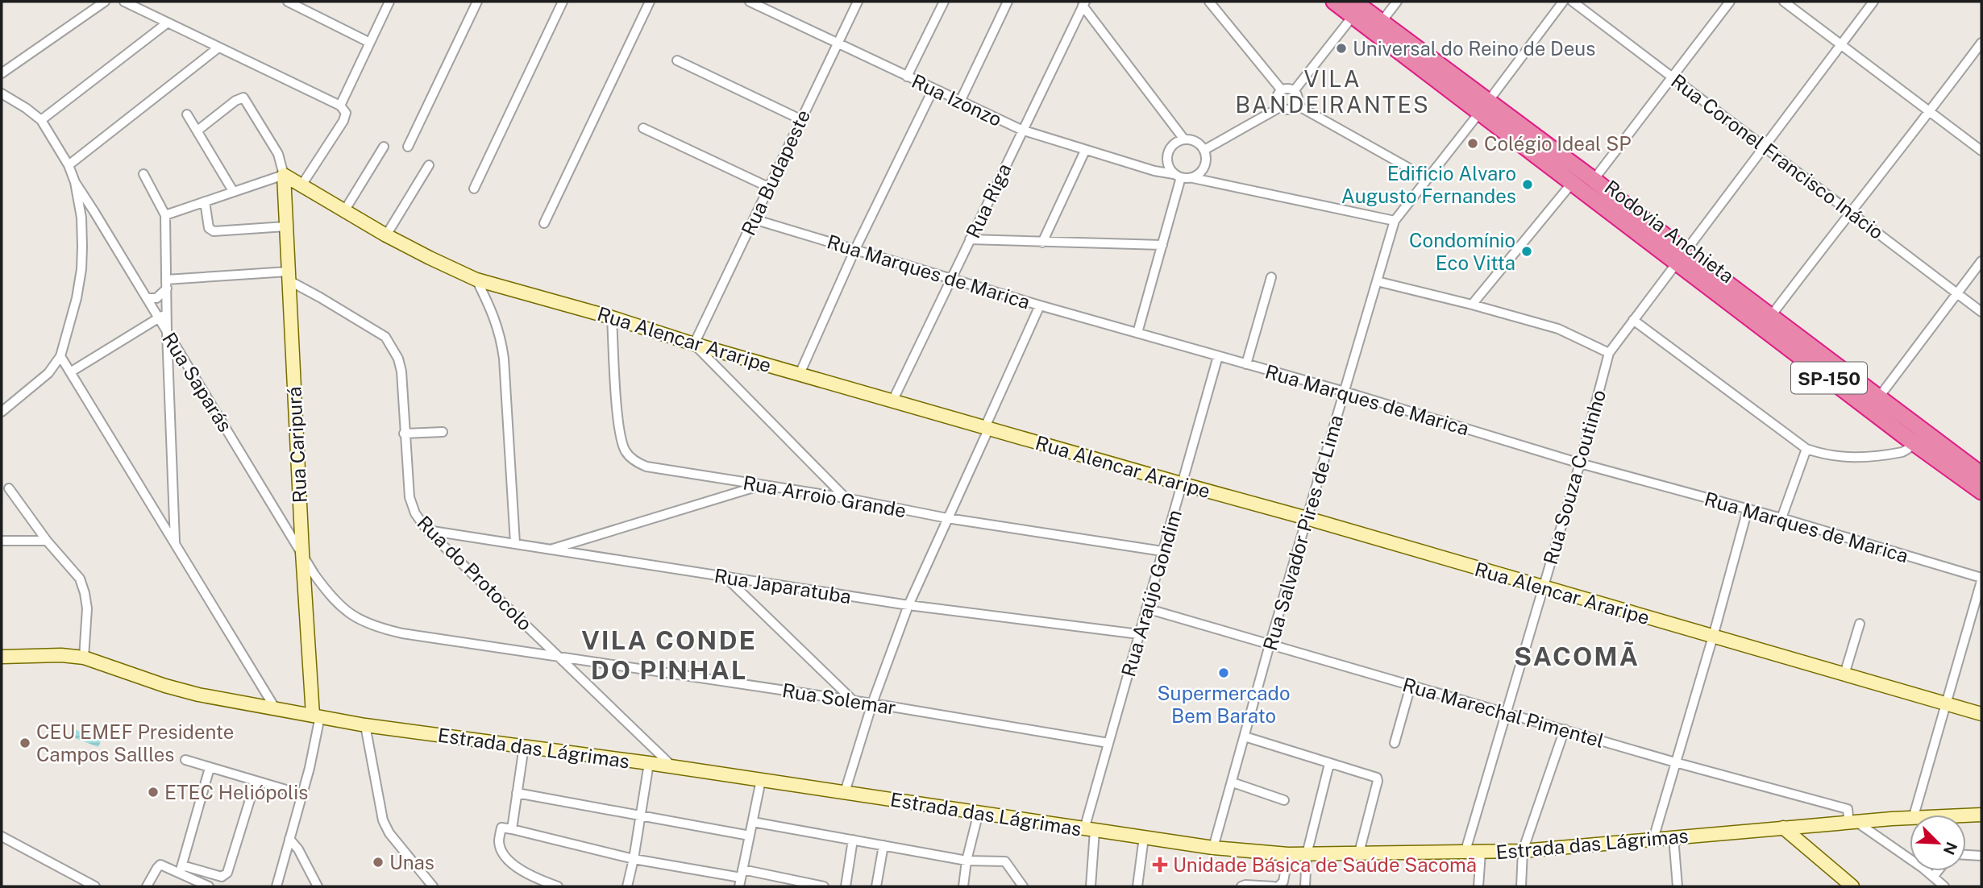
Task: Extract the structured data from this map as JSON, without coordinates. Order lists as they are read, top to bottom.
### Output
{
  "streets": {
    "highway": ["Rodovia Anchieta", "SP-150"],
    "street": [
      "Rua Izonzo",
      "Rua Coronel Francisco Inácio",
      "Rua Budapeste",
      "Rua Riga",
      "Rua Marques de Marica",
      "Rua Alencar Araripe",
      "Rua Saparás",
      "Rua Caripurá",
      "Rua Souza Coutinho",
      "Rua Arroio Grande",
      "Rua Salvador Pires de Lima",
      "Rua do Protocolo",
      "Rua Japaratuba",
      "Rua Araújo Gondim",
      "Rua Solemar",
      "Rua Marechal Pimentel",
      "Estrada das Lágrimas"
    ]
  },
  "crossings": [
    ["Rua Izonzo", "Rua Budapeste"],
    ["Rua Izonzo", "Rua Riga"],
    ["Rua Coronel Francisco Inácio", "Rua Souza Coutinho"],
    ["Rua Budapeste", "Rua Marques de Marica"],
    ["Rua Budapeste", "Rua Alencar Araripe"],
    ["Rua Riga", "Rua Marques de Marica"],
    ["Rua Riga", "Rua Alencar Araripe"],
    ["Rodovia Anchieta", "Rua Souza Coutinho"],
    ["Rodovia Anchieta", "Rua Salvador Pires de Lima"],
    ["Rua Marques de Marica", "Rua Souza Coutinho"],
    ["Rua Marques de Marica", "Rua Salvador Pires de Lima"],
    ["Rua Marques de Marica", "Rua Araújo Gondim"],
    ["Rua Alencar Araripe", "Rua Caripurá"],
    ["Rua Alencar Araripe", "Rua Souza Coutinho"],
    ["Rua Alencar Araripe", "Rua Arroio Grande"],
    ["Rua Alencar Araripe", "Rua Salvador Pires de Lima"],
    ["Rua Alencar Araripe", "Rua Araújo Gondim"],
    ["Rua Saparás", "Rua Caripurá"],
    ["Rua Saparás", "Rua Solemar"],
    ["Rua Caripurá", "Rua do Protocolo"],
    ["Rua Caripurá", "Rua Solemar"],
    ["Rua Caripurá", "Estrada das Lágrimas"],
    ["Rua Souza Coutinho", "Rua Marechal Pimentel"],
    ["Rua Souza Coutinho", "Estrada das Lágrimas"],
    ["Rua Arroio Grande", "Rua Araújo Gondim"],
    ["Rua Salvador Pires de Lima", "Rua Marechal Pimentel"],
    ["Rua Salvador Pires de Lima", "Estrada das Lágrimas"],
    ["Rua do Protocolo", "Rua Japaratuba"],
    ["Rua do Protocolo", "Rua Solemar"],
    ["Rua do Protocolo", "Estrada das Lágrimas"],
    ["Rua Japaratuba", "Rua Araújo Gondim"],
    ["Rua Araújo Gondim", "Rua Solemar"],
    ["Rua Araújo Gondim", "Rua Marechal Pimentel"],
    ["Rua Araújo Gondim", "Estrada das Lágrimas"],
    ["Rua Marechal Pimentel", "Estrada das Lágrimas"]
  ],
  "districts": ["VILA BANDEIRANTES", "VILA CONDE DO PINHAL", "SACOMÃ"],
  "places": {
    "other": [
      "Universal do Reino de Deus",
      "Colégio Ideal SP",
      "Edificio Alvaro Augusto Fernandes",
      "Condomínio Eco Vitta",
      "Supermercado Bem Barato",
      "CEU EMEF Presidente Campos Sallles",
      "ETEC Heliópolis",
      "Unas"
    ],
    "health": ["Unidade Básica de Saúde Sacomã"]
  },
  "north": "bottom right"
}
